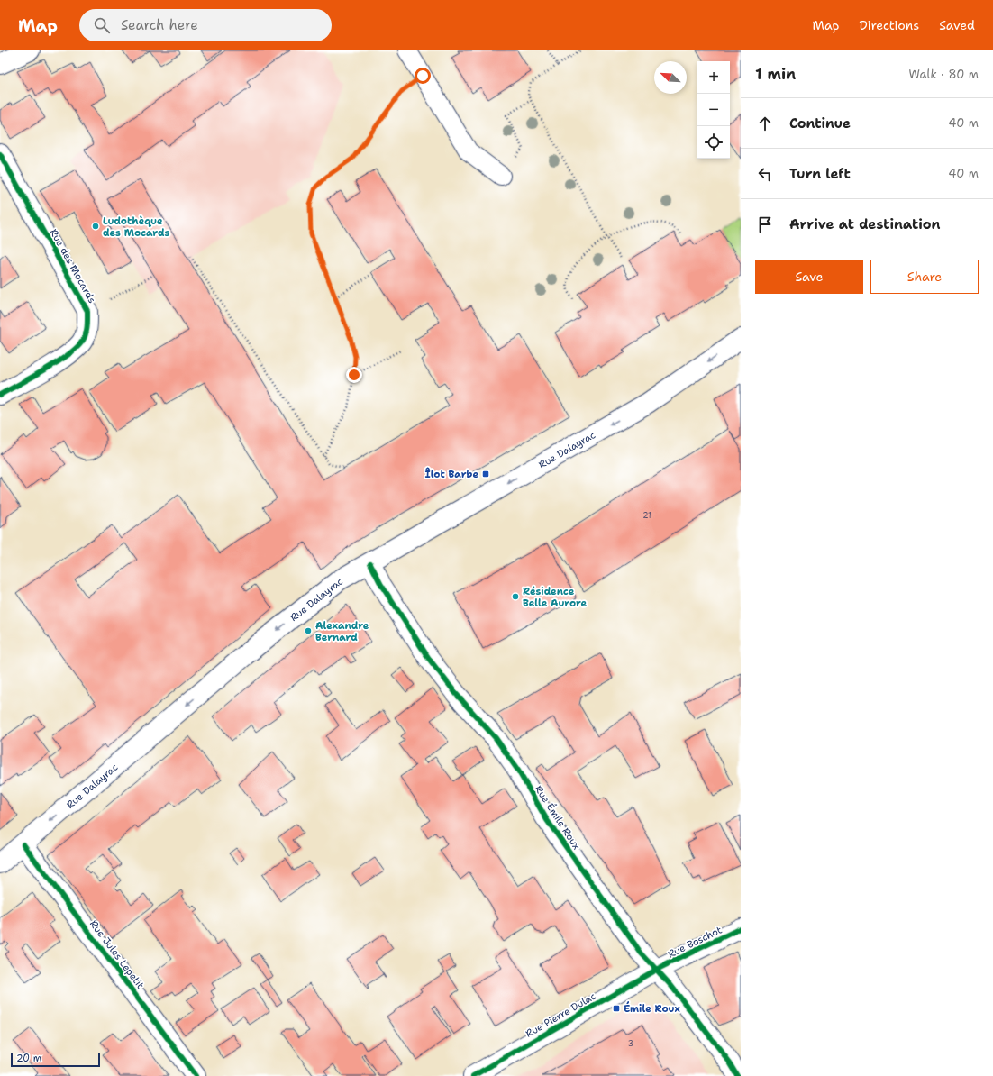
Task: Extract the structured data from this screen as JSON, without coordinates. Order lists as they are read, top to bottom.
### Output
{
  "streets": {
    "street": [
      "Rue des Mocards",
      "Rue Dalayrac",
      "Rue Émile Roux",
      "Rue Boschot",
      "Rue Jules Lepetit",
      "Rue Pierre Dulac"
    ]
  },
  "crossings": [
    ["Rue Dalayrac", "Rue Émile Roux"],
    ["Rue Dalayrac", "Rue Jules Lepetit"],
    ["Rue Émile Roux", "Rue Boschot"],
    ["Rue Émile Roux", "Rue Pierre Dulac"],
    ["Rue Boschot", "Rue Pierre Dulac"]
  ],
  "one_way": ["Rue Dalayrac"],
  "places": {
    "other": ["Ludothèque des Mocards", "Résidence Belle Aurore", "Alexandre Bernard"],
    "transit": ["Îlot Barbe", "Émile Roux"]
  },
  "house_numbers": ["21", "3"],
  "scale_bar": "20 m",
  "north": "top left",
  "page": {
    "header": "Map",
    "search": "Search here",
    "nav": ["Map", "Directions", "Saved"],
    "heading": ["1 min", "Walk · 80 m"],
    "map_buttons": ["+", "−"],
    "list": [
      ["Continue", "40 m"],
      ["Turn left", "40 m"],
      "Arrive at destination"
    ],
    "buttons": ["Save", "Share"],
    "scale": "20 m"
  }
}
